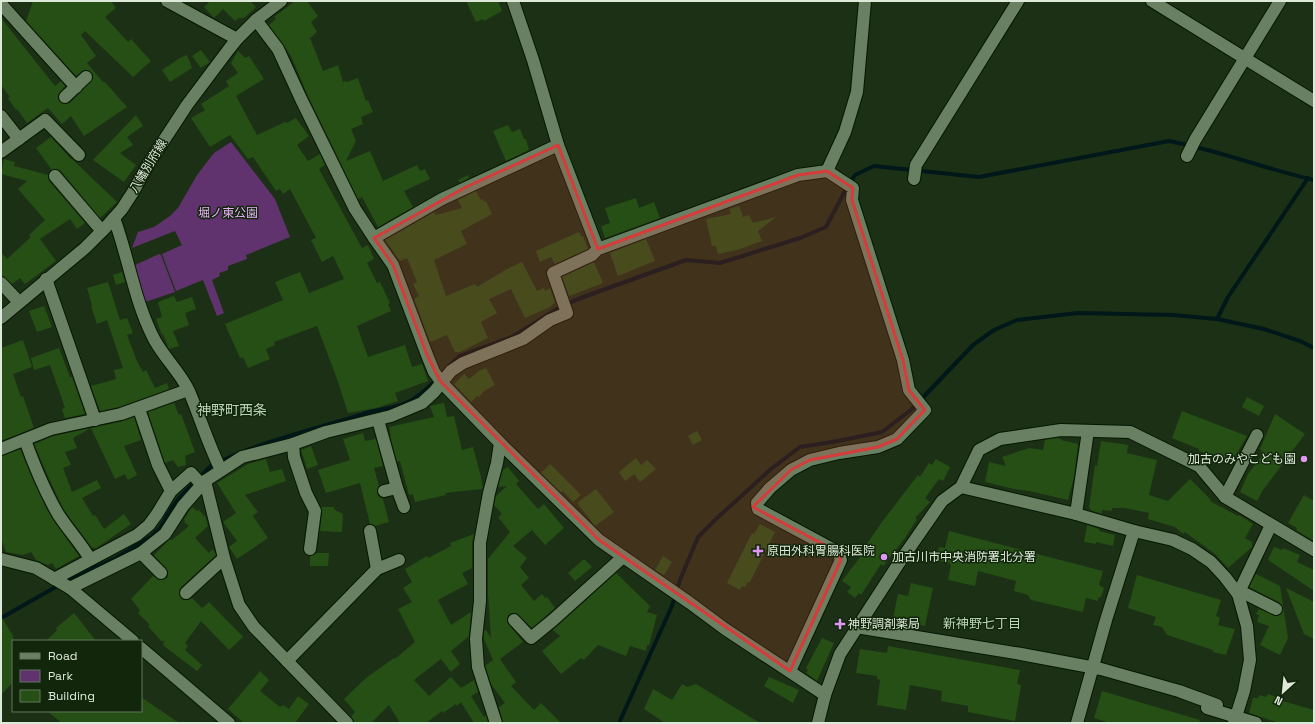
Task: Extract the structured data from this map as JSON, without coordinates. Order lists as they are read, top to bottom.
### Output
{
  "streets": {
    "street": ["八幡別府線"]
  },
  "districts": ["神野町西条", "新神野七丁目"],
  "parks": ["堀ノ東公園"],
  "places": {
    "other": ["加古のみやこども園", "加古川市中央消防署北分署"],
    "health": ["原田外科胃腸科医院", "神野調剤薬局"]
  },
  "legend": ["Road", "Park", "Building"],
  "north": "bottom left"
}
